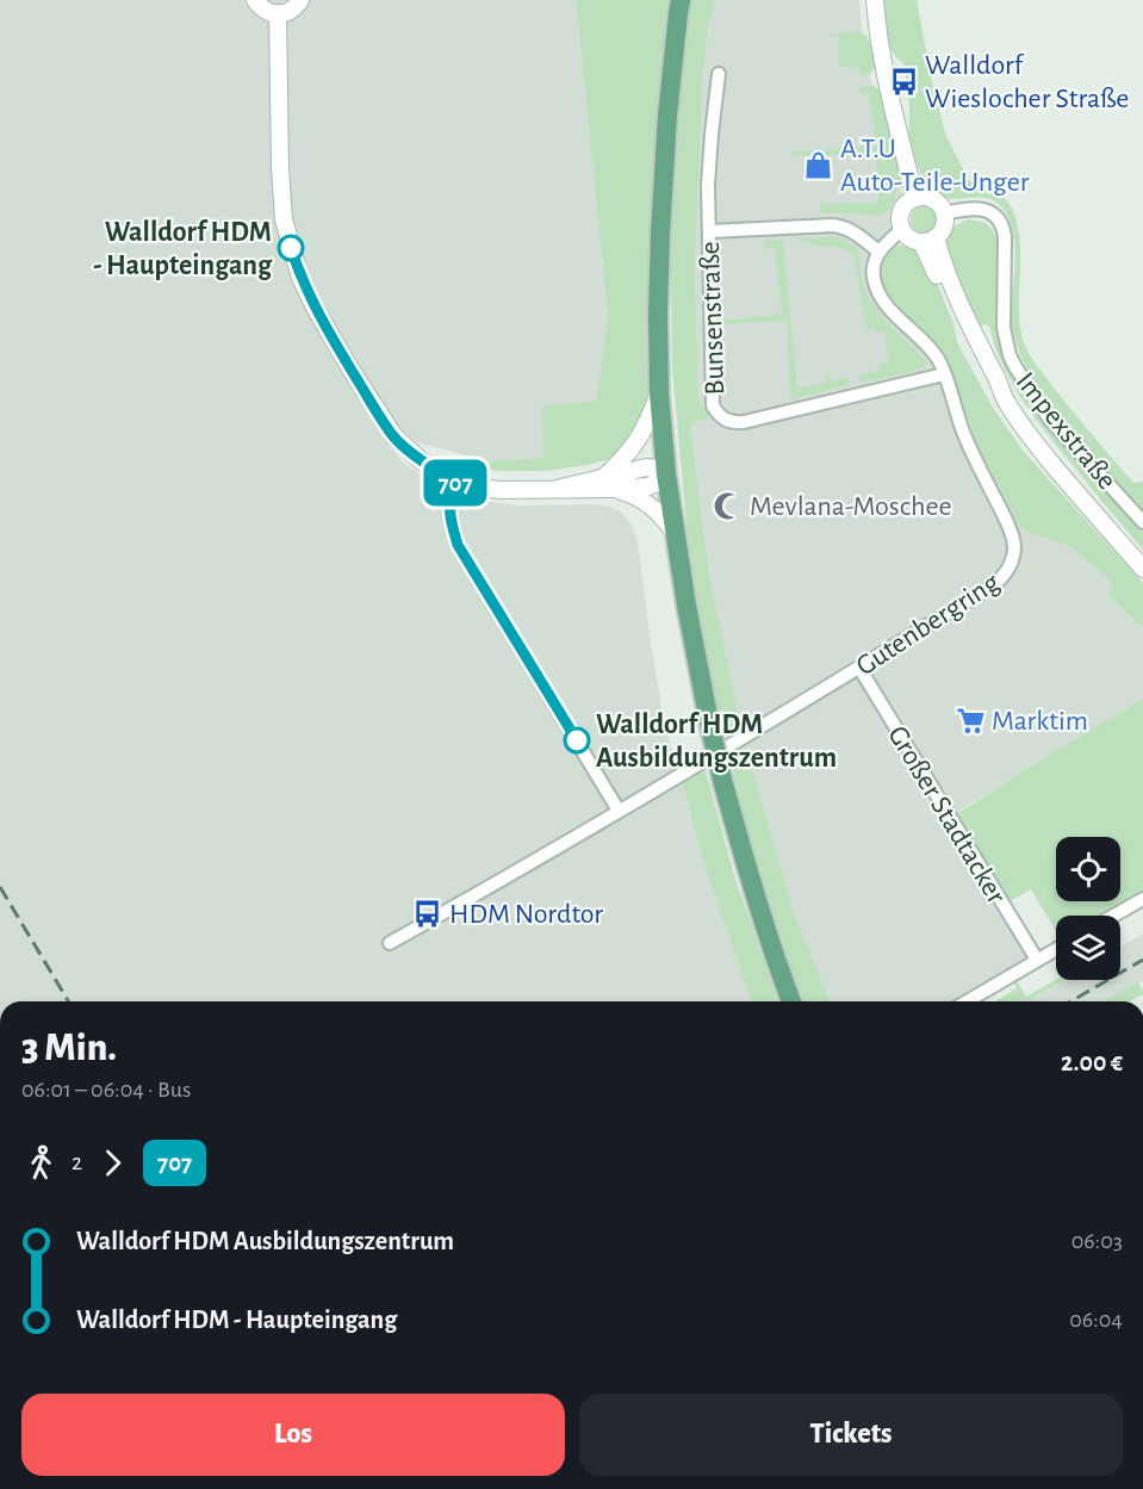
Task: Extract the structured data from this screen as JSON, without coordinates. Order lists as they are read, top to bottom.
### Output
{
  "streets": {
    "street": [
      "Bunsenstraße",
      "Impexstraße",
      "Gutenbergring",
      "Großer Stadtacker"
    ]
  },
  "crossings": [
    ["Bunsenstraße", "Gutenbergring"],
    ["Gutenbergring", "Großer Stadtacker"]
  ],
  "places": {
    "bus stop": ["Walldorf Wieslocher Straße", "HDM Nordtor"],
    "shop": ["A.T.U Auto-Teile-Unger"],
    "other": ["Walldorf HDM - Haupteingang", "Walldorf HDM Ausbildungszentrum"],
    "mosque": ["Mevlana-Moschee"],
    "supermarket": ["Marktim"]
  },
  "lines": ["bus line 707"],
  "page": {
    "on_map": "707",
    "heading": ["3 Min.", "06:01 – 06:04 · Bus", "2.00 €"],
    "legs": ["2", "707"],
    "list": [
      {
        "name": "Walldorf HDM Ausbildungszentrum",
        "value": "06:03"
      },
      {
        "name": "Walldorf HDM - Haupteingang",
        "value": "06:04"
      }
    ],
    "buttons": ["Los", "Tickets"]
  }
}
